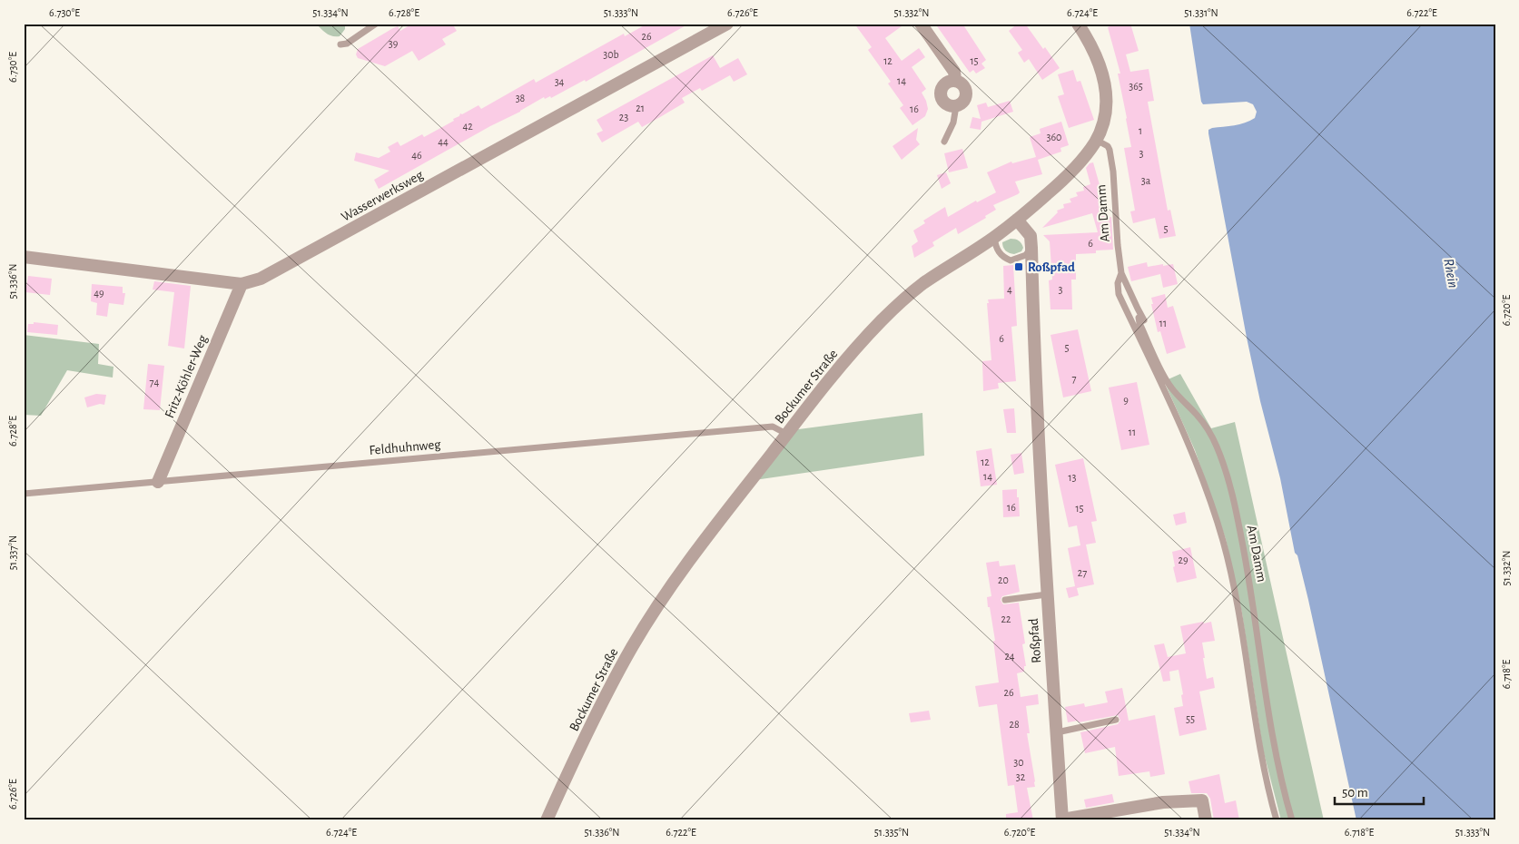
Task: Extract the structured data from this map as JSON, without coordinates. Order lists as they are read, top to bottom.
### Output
{
  "streets": {
    "street": [
      "Wasserwerksweg",
      "Fritz-Köhler-Weg",
      "Bockumer Straße",
      "Roßpfad"
    ],
    "lane": ["Am Damm", "Feldhuhnweg"]
  },
  "crossings": [
    ["Wasserwerksweg", "Fritz-Köhler-Weg"],
    ["Am Damm", "Bockumer Straße"],
    ["Fritz-Köhler-Weg", "Feldhuhnweg"],
    ["Bockumer Straße", "Feldhuhnweg"],
    ["Bockumer Straße", "Roßpfad"]
  ],
  "water": ["Rhein"],
  "places": {
    "transit": ["Roßpfad"]
  },
  "house_numbers": [
    "26",
    "39",
    "30b",
    "12",
    "15",
    "14",
    "34",
    "365",
    "38",
    "21",
    "16",
    "23",
    "42",
    "1",
    "360",
    "44",
    "3",
    "46",
    "3a",
    "5",
    "6",
    "4",
    "3",
    "49",
    "11",
    "6",
    "5",
    "7",
    "74",
    "9",
    "11",
    "12",
    "14",
    "13",
    "16",
    "15",
    "29",
    "27",
    "20",
    "22",
    "24",
    "26",
    "55",
    "28",
    "30",
    "32"
  ],
  "scale_bar": "50 m",
  "coordinates": [
    "6.730°E",
    "51.334°N",
    "6.728°E",
    "51.333°N",
    "6.726°E",
    "51.332°N",
    "6.724°E",
    "51.331°N",
    "6.722°E",
    "51.336°N",
    "6.720°E",
    "51.337°N",
    "6.718°E",
    "51.335°N"
  ]
}
